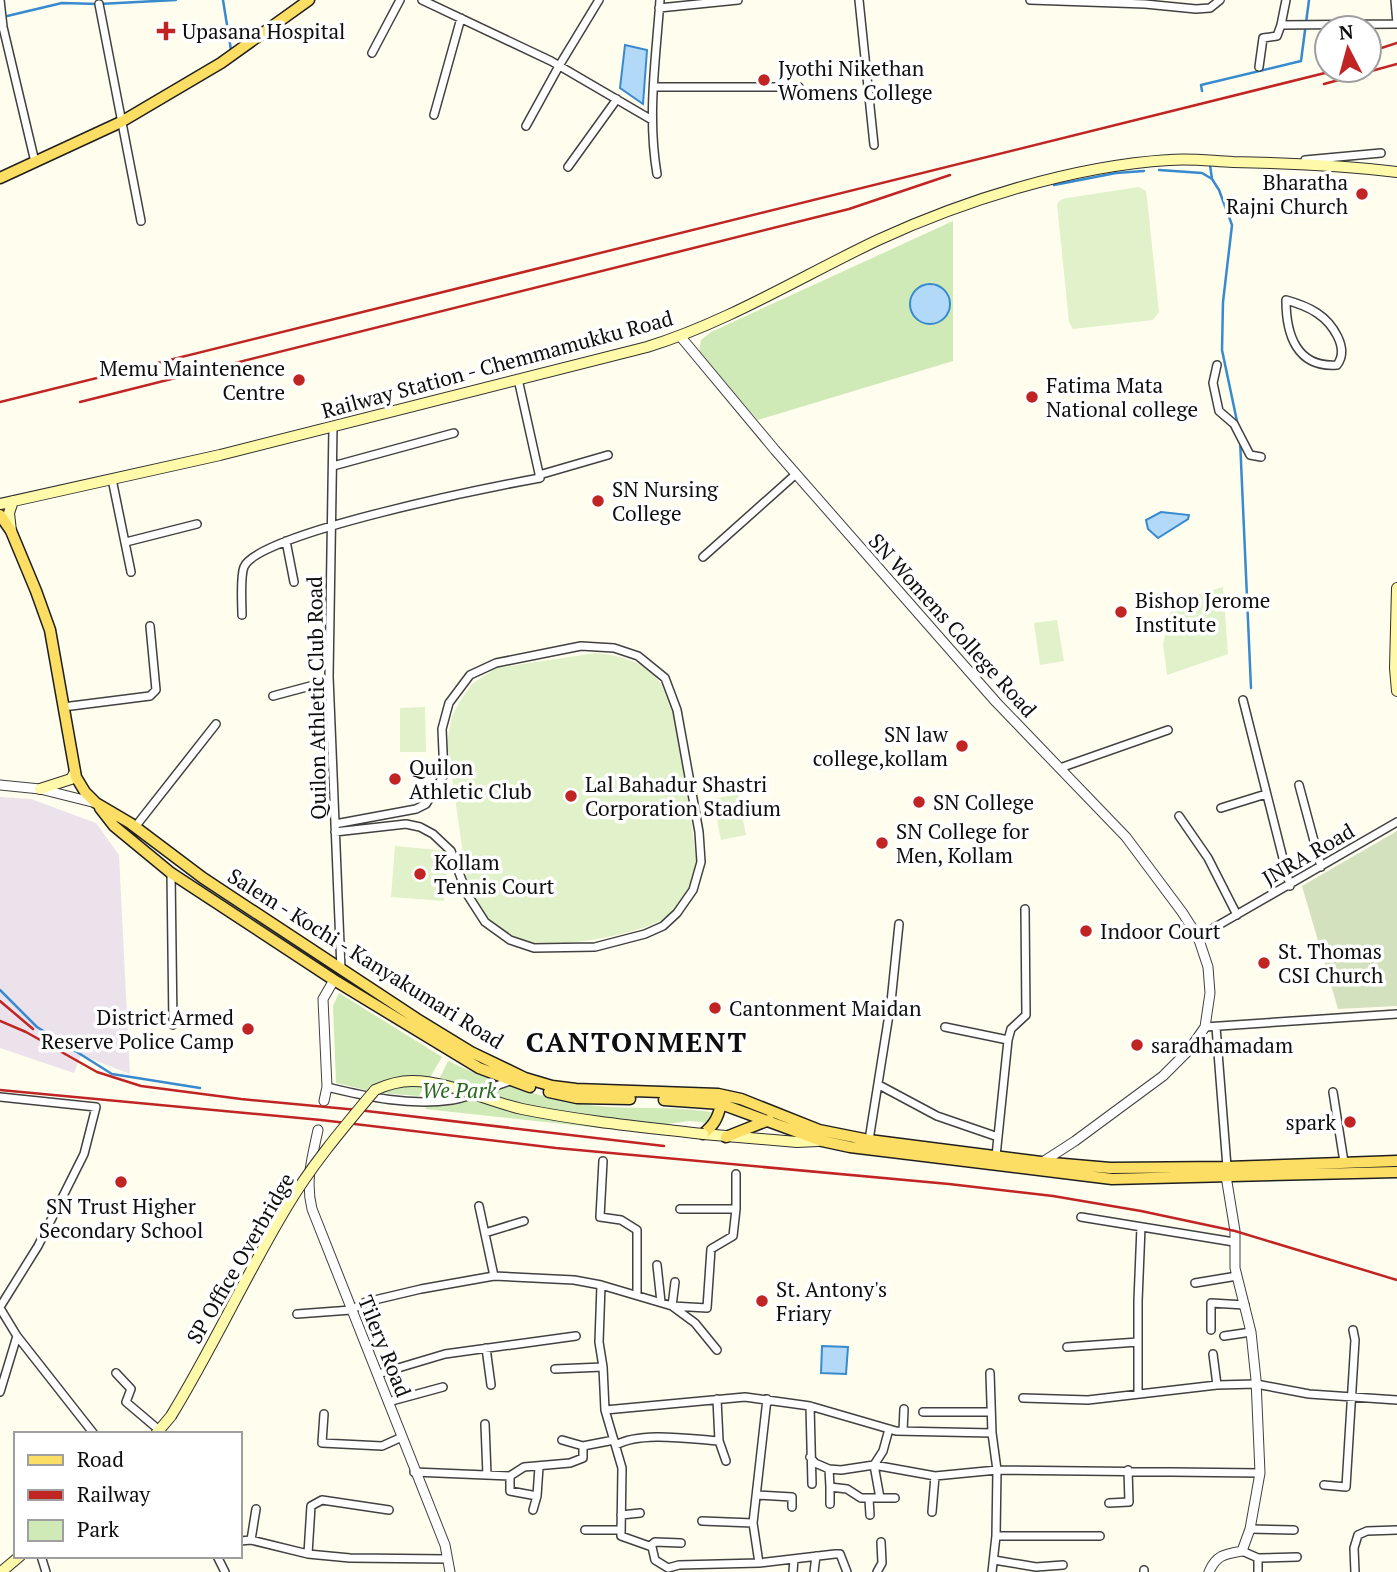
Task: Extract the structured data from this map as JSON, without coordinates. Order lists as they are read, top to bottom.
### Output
{
  "streets": {
    "main road": ["Railway Station - Chemmamukku Road", "Salem - Kochi - Kanyakumari Road", "SP Office Overbridge"],
    "street": [
      "SN Womens College Road",
      "Quilon Athletic Club Road",
      "JNRA Road",
      "Tilery Road"
    ]
  },
  "crossings": [
    ["Railway Station - Chemmamukku Road", "SN Womens College Road"],
    ["Railway Station - Chemmamukku Road", "Quilon Athletic Club Road"],
    ["SN Womens College Road", "JNRA Road"],
    ["Quilon Athletic Club Road", "Salem - Kochi - Kanyakumari Road"]
  ],
  "districts": ["CANTONMENT"],
  "parks": ["We Park"],
  "places": {
    "health": ["Upasana Hospital"],
    "other": [
      "Jyothi Nikethan Womens College",
      "Bharatha Rajni Church",
      "Memu Maintenence Centre",
      "Fatima Mata National college",
      "SN Nursing College",
      "Bishop Jerome Institute",
      "SN law college,kollam",
      "Quilon Athletic Club",
      "Lal Bahadur Shastri Corporation Stadium",
      "SN College",
      "SN College for Men, Kollam",
      "Kollam Tennis Court",
      "Indoor Court",
      "St. Thomas CSI Church",
      "Cantonment Maidan",
      "District Armed Reserve Police Camp",
      "saradhamadam",
      "spark",
      "SN Trust Higher Secondary School",
      "St. Antony's Friary"
    ]
  },
  "legend": ["Road", "Railway", "Park"],
  "north": "top"
}
